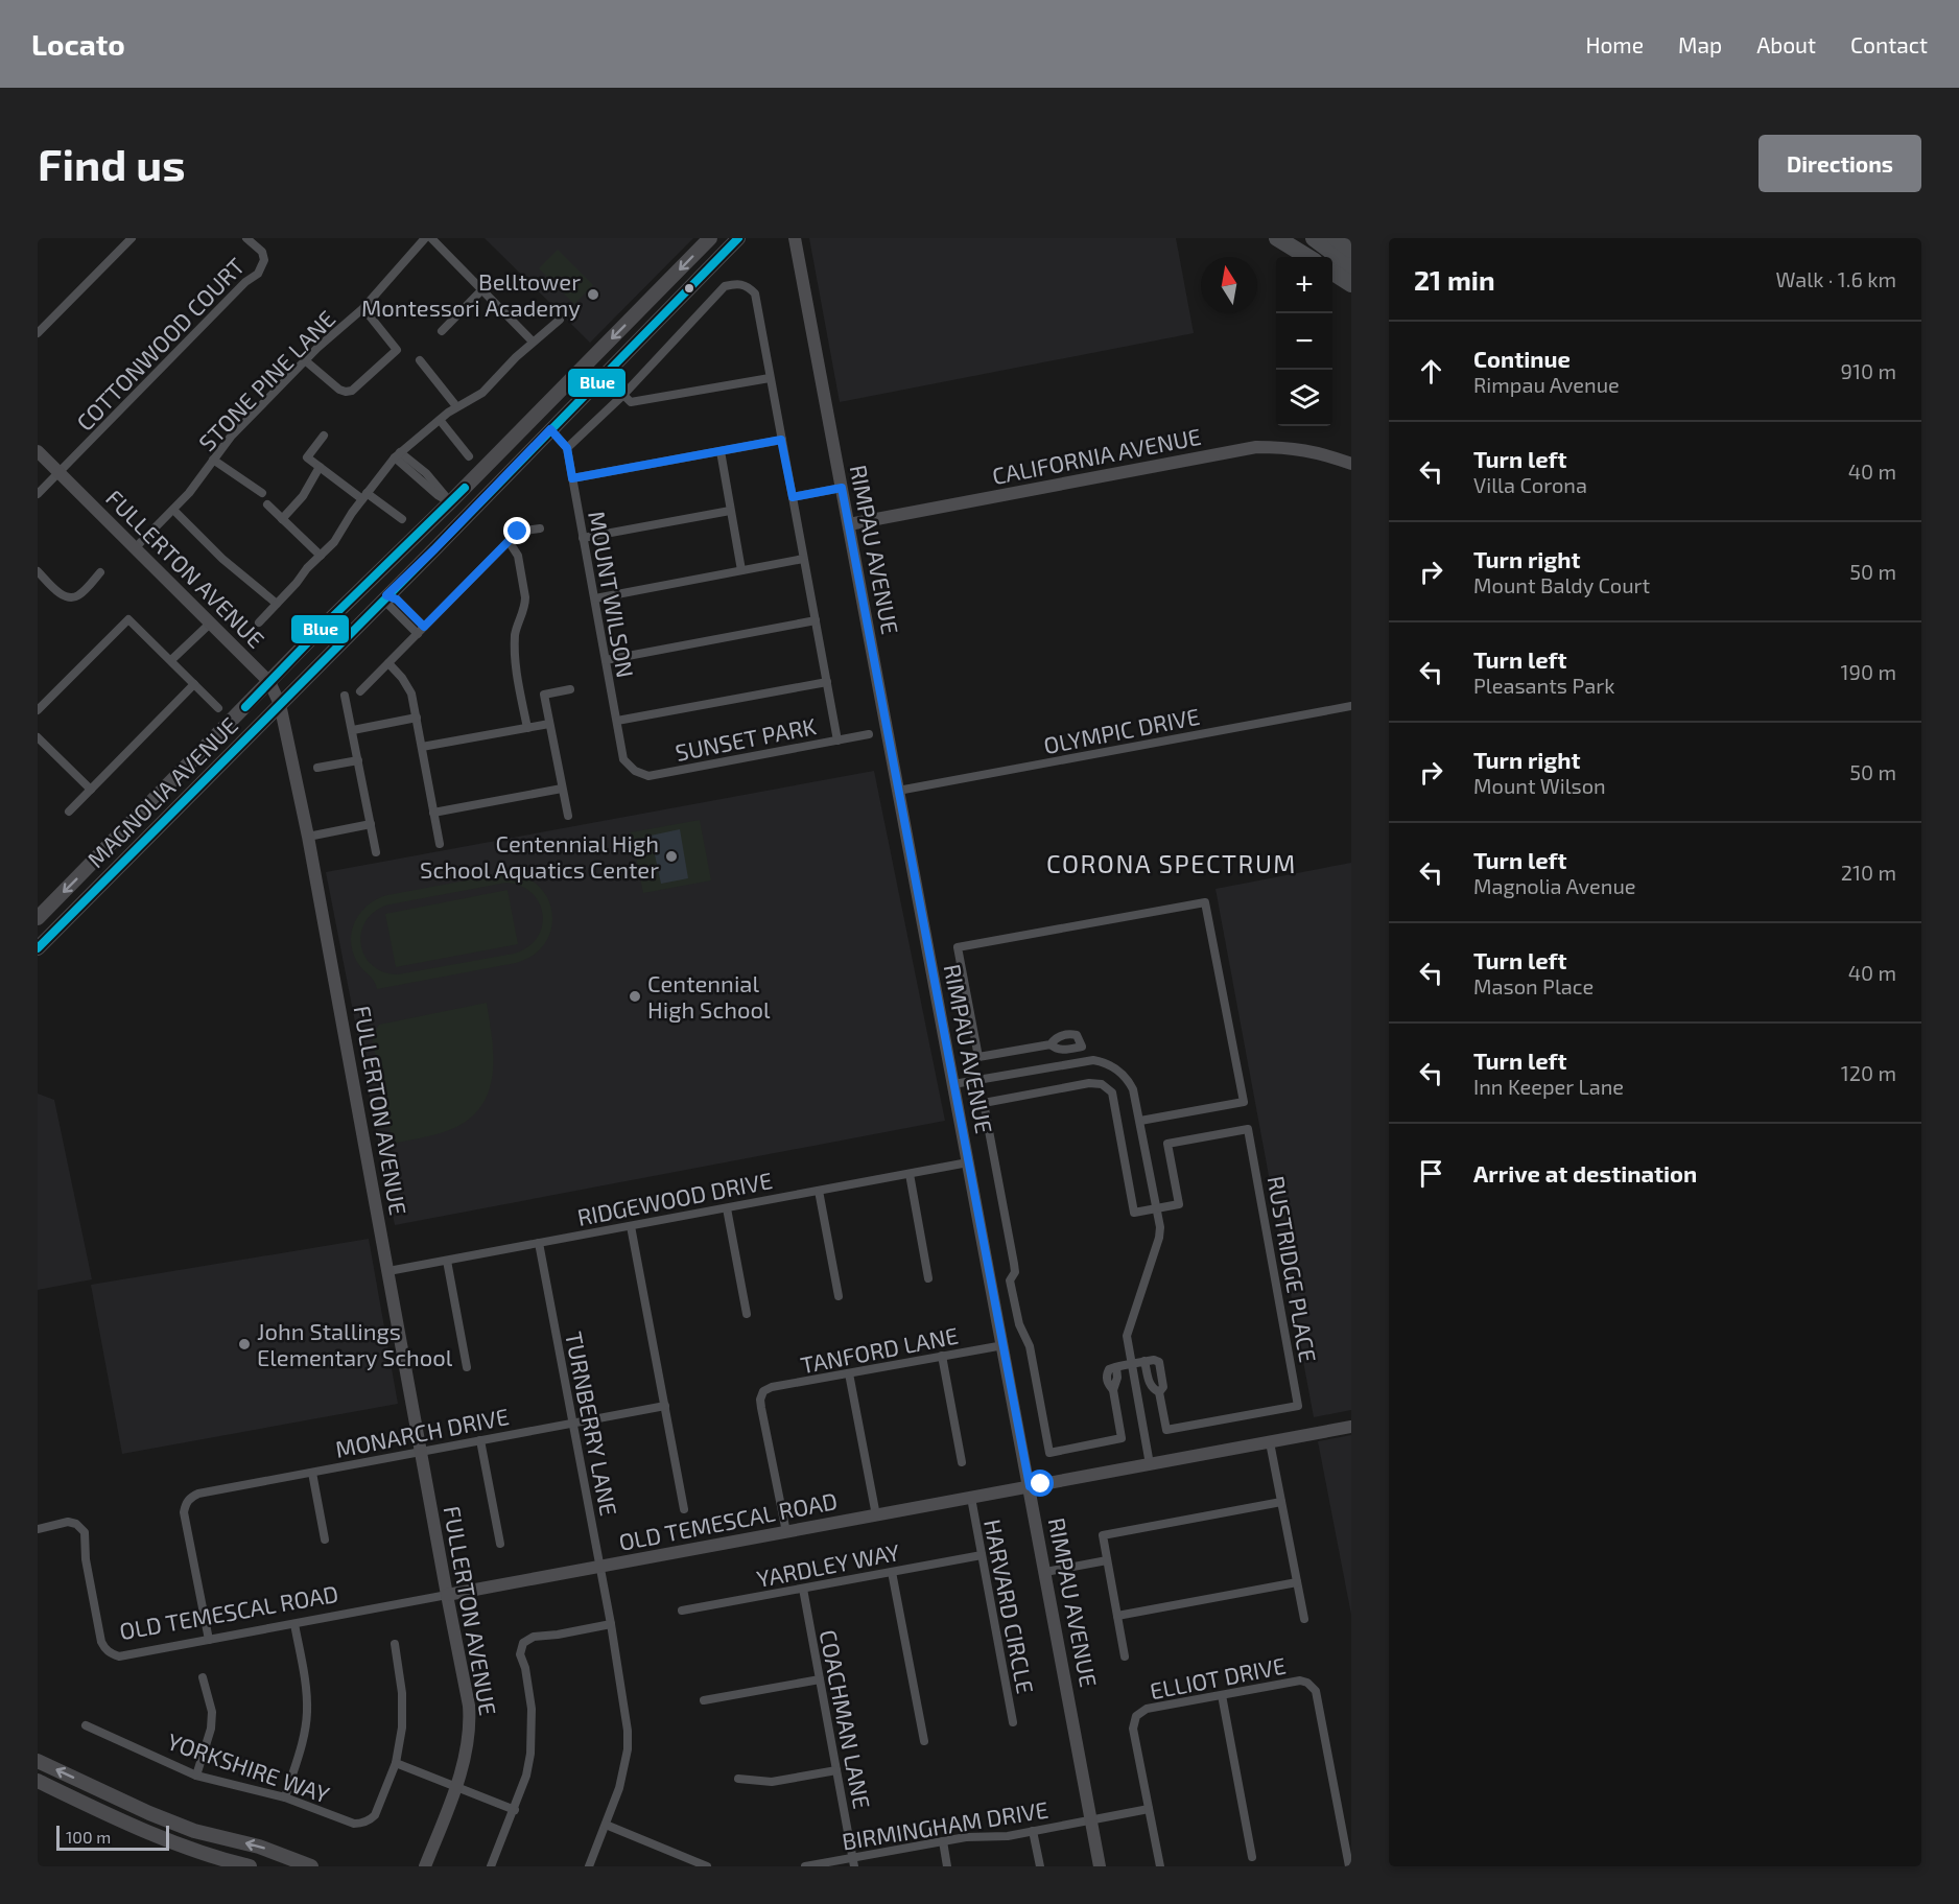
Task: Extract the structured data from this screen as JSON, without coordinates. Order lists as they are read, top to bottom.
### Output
{
  "streets": {
    "main road": [
      "CALIFORNIA AVENUE",
      "RIMPAU AVENUE",
      "FULLERTON AVENUE",
      "MAGNOLIA AVENUE",
      "OLD TEMESCAL ROAD"
    ],
    "street": [
      "COTTONWOOD COURT",
      "STONE PINE LANE",
      "MOUNT WILSON",
      "OLYMPIC DRIVE",
      "SUNSET PARK",
      "RIDGEWOOD DRIVE",
      "RUSTRIDGE PLACE",
      "TANFORD LANE",
      "TURNBERRY LANE",
      "MONARCH DRIVE",
      "YARDLEY WAY",
      "HARVARD CIRCLE",
      "ELLIOT DRIVE",
      "COACHMAN LANE",
      "YORKSHIRE WAY",
      "BIRMINGHAM DRIVE"
    ]
  },
  "crossings": [
    ["COTTONWOOD COURT", "FULLERTON AVENUE"],
    ["STONE PINE LANE", "FULLERTON AVENUE"],
    ["CALIFORNIA AVENUE", "RIMPAU AVENUE"],
    ["RIMPAU AVENUE", "OLYMPIC DRIVE"],
    ["RIMPAU AVENUE", "RIDGEWOOD DRIVE"],
    ["RIMPAU AVENUE", "TANFORD LANE"],
    ["RIMPAU AVENUE", "OLD TEMESCAL ROAD"],
    ["RIMPAU AVENUE", "BIRMINGHAM DRIVE"],
    ["FULLERTON AVENUE", "MAGNOLIA AVENUE"],
    ["FULLERTON AVENUE", "RIDGEWOOD DRIVE"],
    ["FULLERTON AVENUE", "MONARCH DRIVE"],
    ["FULLERTON AVENUE", "OLD TEMESCAL ROAD"],
    ["MOUNT WILSON", "SUNSET PARK"],
    ["RIDGEWOOD DRIVE", "TURNBERRY LANE"],
    ["TANFORD LANE", "OLD TEMESCAL ROAD"],
    ["TURNBERRY LANE", "MONARCH DRIVE"],
    ["TURNBERRY LANE", "OLD TEMESCAL ROAD"],
    ["MONARCH DRIVE", "OLD TEMESCAL ROAD"],
    ["OLD TEMESCAL ROAD", "HARVARD CIRCLE"],
    ["YARDLEY WAY", "HARVARD CIRCLE"],
    ["YARDLEY WAY", "COACHMAN LANE"],
    ["ELLIOT DRIVE", "BIRMINGHAM DRIVE"],
    ["COACHMAN LANE", "BIRMINGHAM DRIVE"]
  ],
  "districts": ["CORONA SPECTRUM"],
  "places": [
    "Belltower Montessori Academy",
    "Centennial High School Aquatics Center",
    "Centennial High School",
    "John Stallings Elementary School"
  ],
  "lines": ["transit line Blue"],
  "scale_bar": "100 m",
  "north": "top",
  "page": {
    "header": "Locato",
    "nav": [
      "Home",
      "Map",
      "About",
      "Contact"
    ],
    "buttons": "Directions",
    "title": "Find us",
    "heading": ["21 min", "Walk · 1.6 km"],
    "map_buttons": ["+", "−"],
    "list": [
      ["Continue", "Rimpau Avenue", "910 m"],
      ["Turn left", "Villa Corona", "40 m"],
      ["Turn right", "Mount Baldy Court", "50 m"],
      ["Turn left", "Pleasants Park", "190 m"],
      ["Turn right", "Mount Wilson", "50 m"],
      ["Turn left", "Magnolia Avenue", "210 m"],
      ["Turn left", "Mason Place", "40 m"],
      ["Turn left", "Inn Keeper Lane", "120 m"],
      "Arrive at destination"
    ],
    "scale": "100 m"
  }
}
